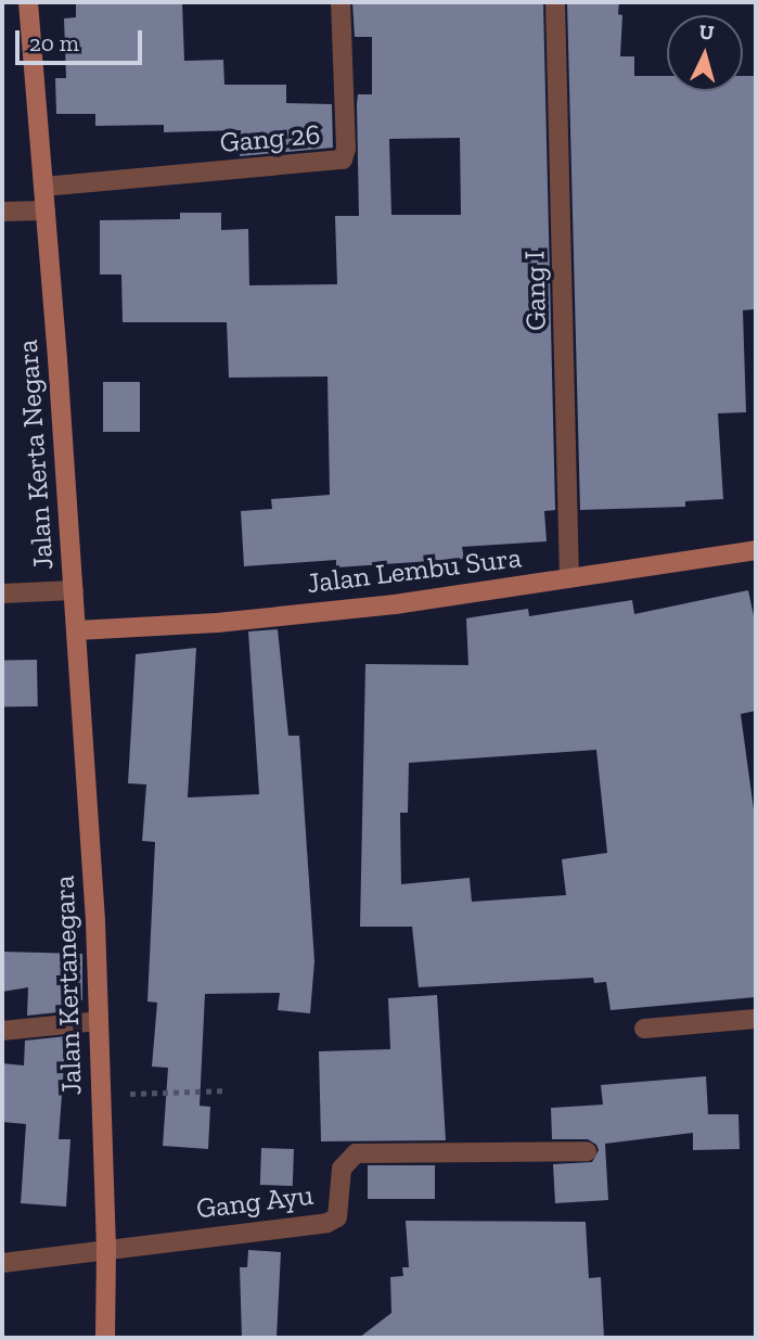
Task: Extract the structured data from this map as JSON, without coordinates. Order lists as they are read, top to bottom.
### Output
{
  "streets": {
    "street": [
      "Gang 26",
      "Gang I",
      "Jalan Kerta Negara",
      "Jalan Lembu Sura",
      "Jalan Kertanegara",
      "Gang Ayu"
    ]
  },
  "crossings": [
    ["Gang 26", "Jalan Kerta Negara"],
    ["Gang I", "Jalan Lembu Sura"],
    ["Jalan Kerta Negara", "Jalan Lembu Sura"],
    ["Jalan Kerta Negara", "Jalan Kertanegara"],
    ["Jalan Lembu Sura", "Jalan Kertanegara"],
    ["Jalan Kertanegara", "Gang Ayu"]
  ],
  "scale_bar": "20 m",
  "north": "top"
}
